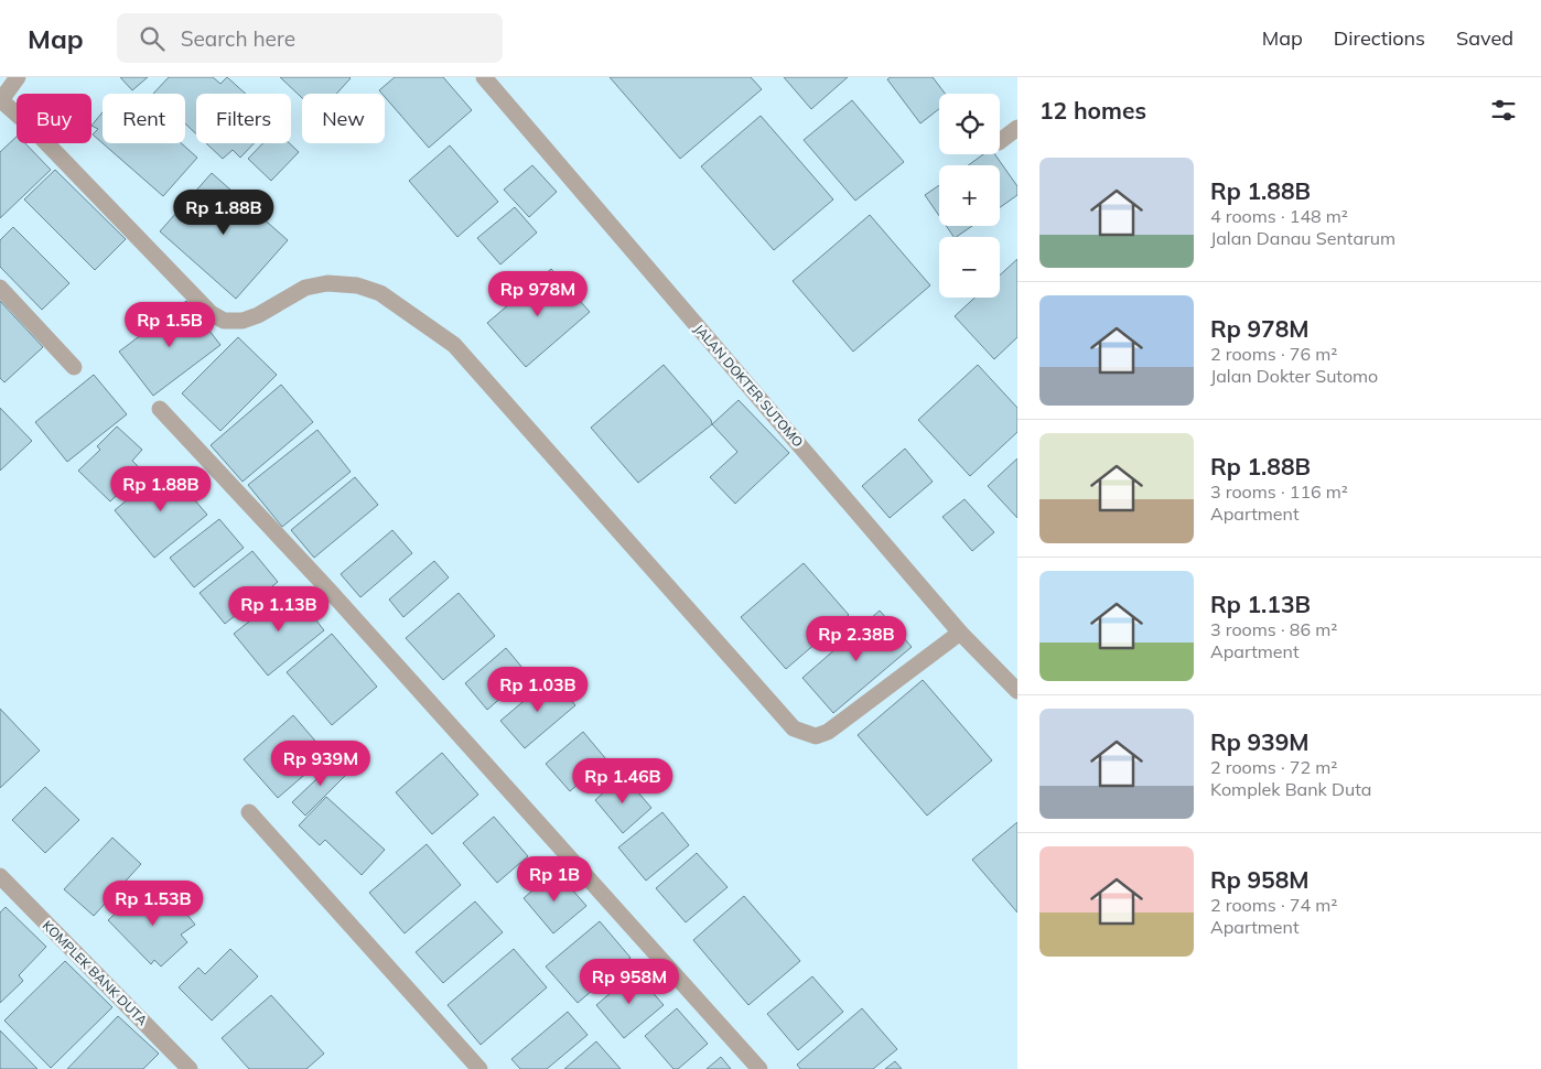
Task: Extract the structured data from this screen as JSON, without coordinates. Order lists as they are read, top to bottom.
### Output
{
  "streets": {
    "street": ["JALAN DOKTER SUTOMO", "KOMPLEK BANK DUTA"]
  },
  "page": {
    "header": "Map",
    "search": "Search here",
    "nav": ["Map", "Directions", "Saved"],
    "heading": "12 homes",
    "map_buttons": ["+", "−"],
    "chip": [
      "Buy",
      "Rent",
      "Filters",
      "New"
    ],
    "list": [
      {
        "name": "Rp 1.88B",
        "note": "4 rooms · 148 m² · Jalan Danau Sentarum"
      },
      {
        "name": "Rp 978M",
        "note": "2 rooms · 76 m² · Jalan Dokter Sutomo"
      },
      {
        "name": "Rp 1.88B",
        "note": "3 rooms · 116 m² · Apartment"
      },
      {
        "name": "Rp 1.13B",
        "note": "3 rooms · 86 m² · Apartment"
      },
      {
        "name": "Rp 939M",
        "note": "2 rooms · 72 m² · Komplek Bank Duta"
      },
      {
        "name": "Rp 958M",
        "note": "2 rooms · 74 m² · Apartment"
      }
    ],
    "price": [
      "Rp 1.88B",
      "Rp 978M",
      "Rp 1.5B",
      "Rp 1.88B",
      "Rp 1.13B",
      "Rp 2.38B",
      "Rp 1.03B",
      "Rp 939M",
      "Rp 1.46B",
      "Rp 1B",
      "Rp 1.53B",
      "Rp 958M"
    ]
  }
}
